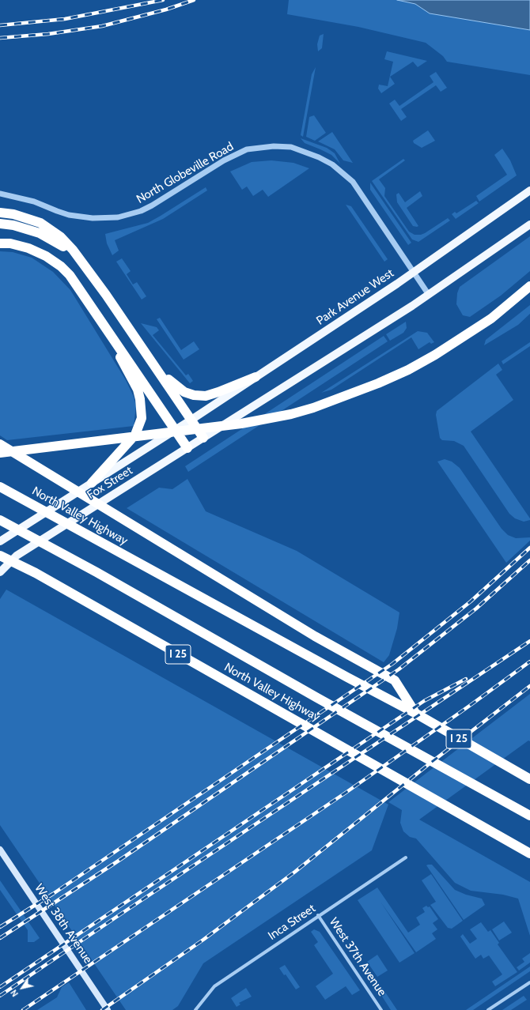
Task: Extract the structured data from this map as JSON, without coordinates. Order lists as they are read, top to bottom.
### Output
{
  "streets": {
    "highway": ["North Valley Highway", "I 25"],
    "main road": ["Park Avenue West", "Fox Street", "West 38th Avenue"],
    "street": ["North Globeville Road", "Inca Street", "West 37th Avenue"]
  },
  "crossings": [
    ["North Globeville Road", "Park Avenue West"],
    ["Park Avenue West", "Fox Street"],
    ["Inca Street", "West 37th Avenue"]
  ],
  "north": "bottom left"
}
